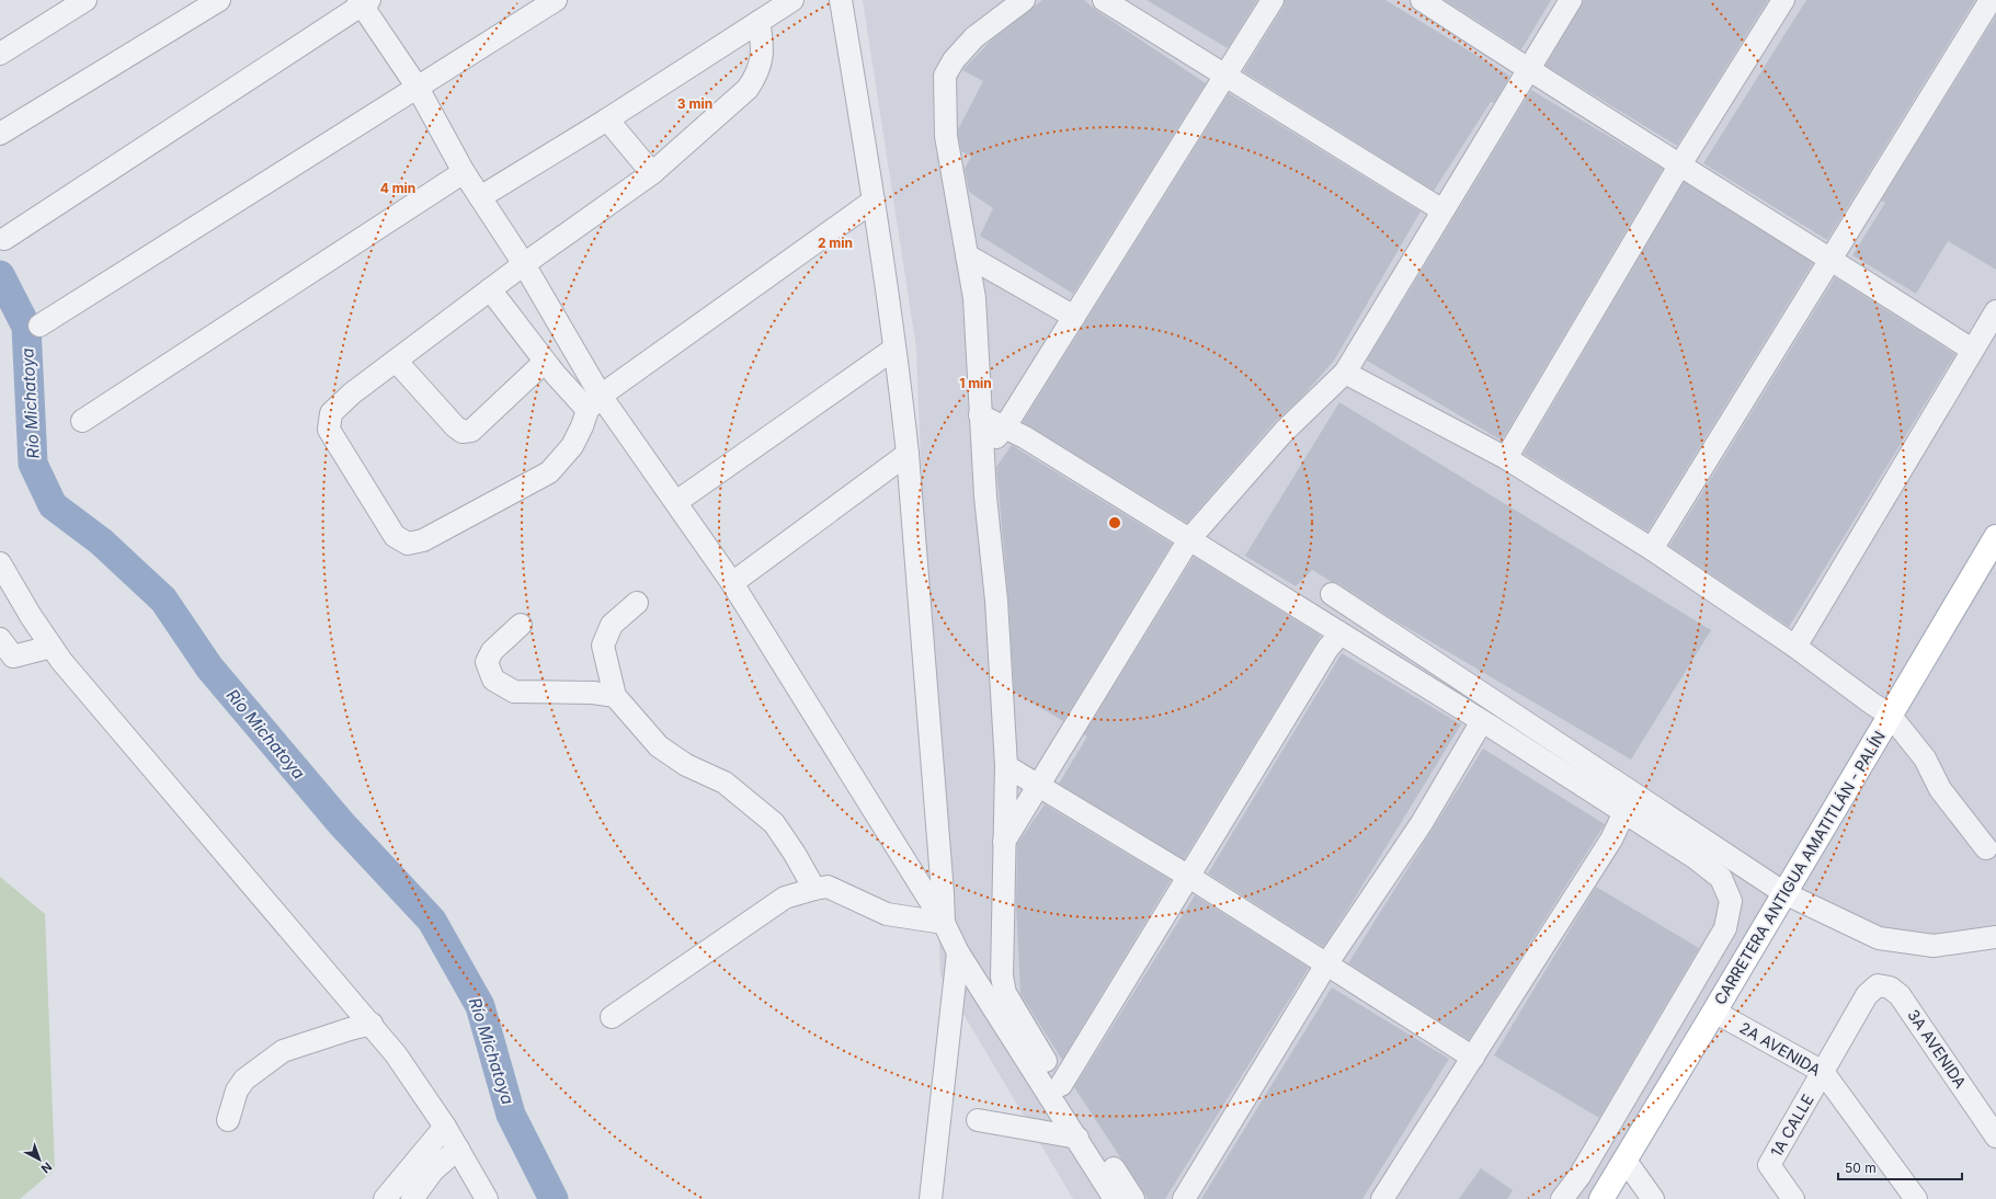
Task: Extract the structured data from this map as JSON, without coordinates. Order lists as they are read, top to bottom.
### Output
{
  "streets": {
    "main road": ["CARRETERA ANTIGUA AMATITLÁN - PALÍN"],
    "street": ["2A AVENIDA", "3A AVENIDA", "1A CALLE"]
  },
  "crossings": [
    ["CARRETERA ANTIGUA AMATITLÁN - PALÍN", "2A AVENIDA"],
    ["2A AVENIDA", "1A CALLE"],
    ["3A AVENIDA", "1A CALLE"]
  ],
  "water": ["Río Michatoya"],
  "scale_bar": "50 m",
  "north": "bottom right",
  "rings": [
    "3 min",
    "4 min",
    "2 min",
    "1 min"
  ]
}
